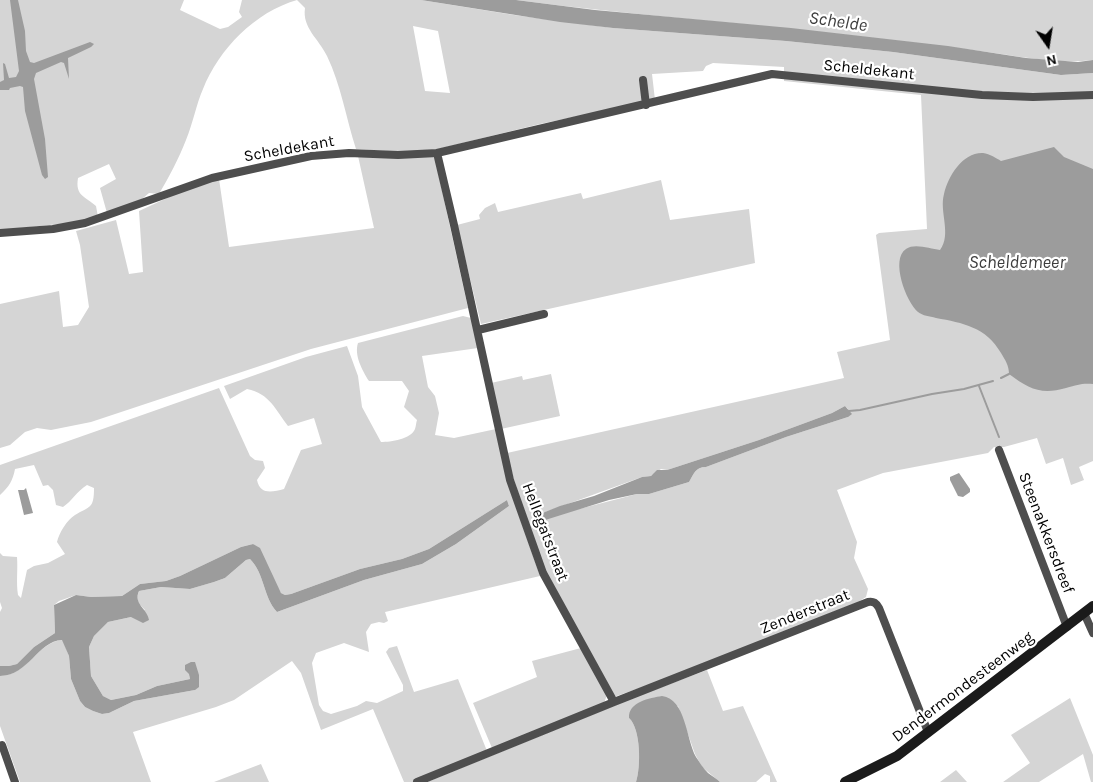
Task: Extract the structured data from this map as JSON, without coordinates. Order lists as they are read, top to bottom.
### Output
{
  "streets": {
    "main road": ["Dendermondesteenweg"],
    "street": [
      "Scheldekant",
      "Hellegatstraat",
      "Steenakkersdreef",
      "Zenderstraat"
    ]
  },
  "crossings": [
    ["Scheldekant", "Hellegatstraat"],
    ["Hellegatstraat", "Zenderstraat"],
    ["Steenakkersdreef", "Dendermondesteenweg"],
    ["Zenderstraat", "Dendermondesteenweg"]
  ],
  "water": ["Schelde", "Scheldemeer"],
  "north": "bottom"
}
